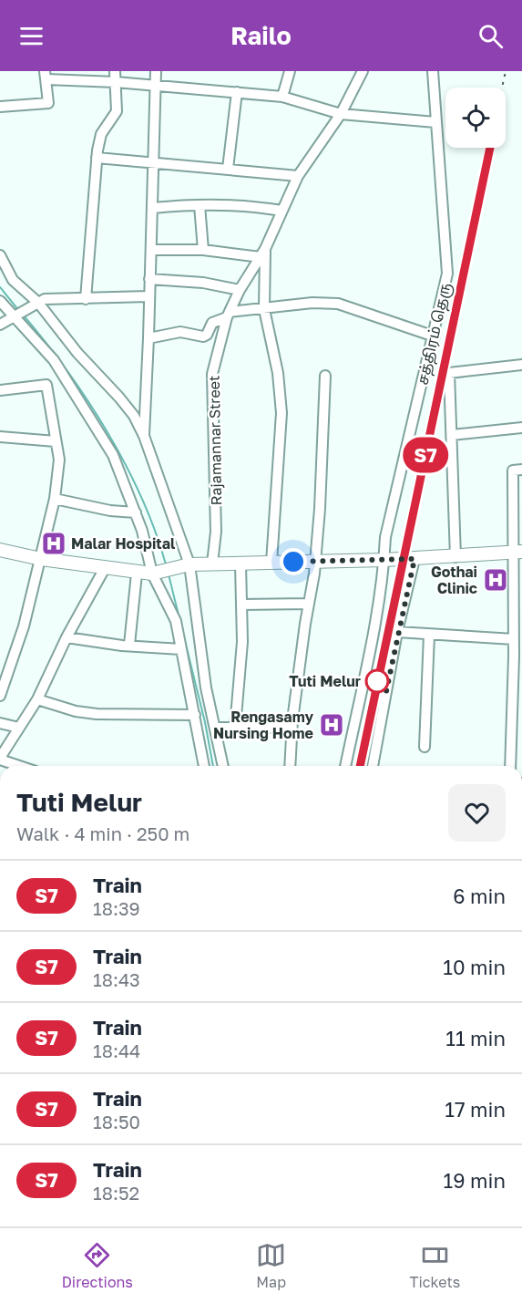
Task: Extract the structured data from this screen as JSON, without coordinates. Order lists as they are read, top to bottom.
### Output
{
  "streets": {
    "street": ["சத்திரம் தெரு", "Rajamannar Street"]
  },
  "places": {
    "hospital": ["Malar Hospital", "Gothai Clinic", "Rengasamy Nursing Home"],
    "other": ["Tuti Melur"]
  },
  "page": {
    "header": "Railo",
    "on_map": "S7",
    "heading": ["Tuti Melur", "Walk · 4 min · 250 m"],
    "list": [
      {
        "mark": "S7",
        "name": "Train",
        "note": "18:39",
        "value": "6 min"
      },
      {
        "mark": "S7",
        "name": "Train",
        "note": "18:43",
        "value": "10 min"
      },
      {
        "mark": "S7",
        "name": "Train",
        "note": "18:44",
        "value": "11 min"
      },
      {
        "mark": "S7",
        "name": "Train",
        "note": "18:50",
        "value": "17 min"
      },
      {
        "mark": "S7",
        "name": "Train",
        "note": "18:52",
        "value": "19 min"
      }
    ],
    "tabs": ["Directions", "Map", "Tickets"]
  }
}
